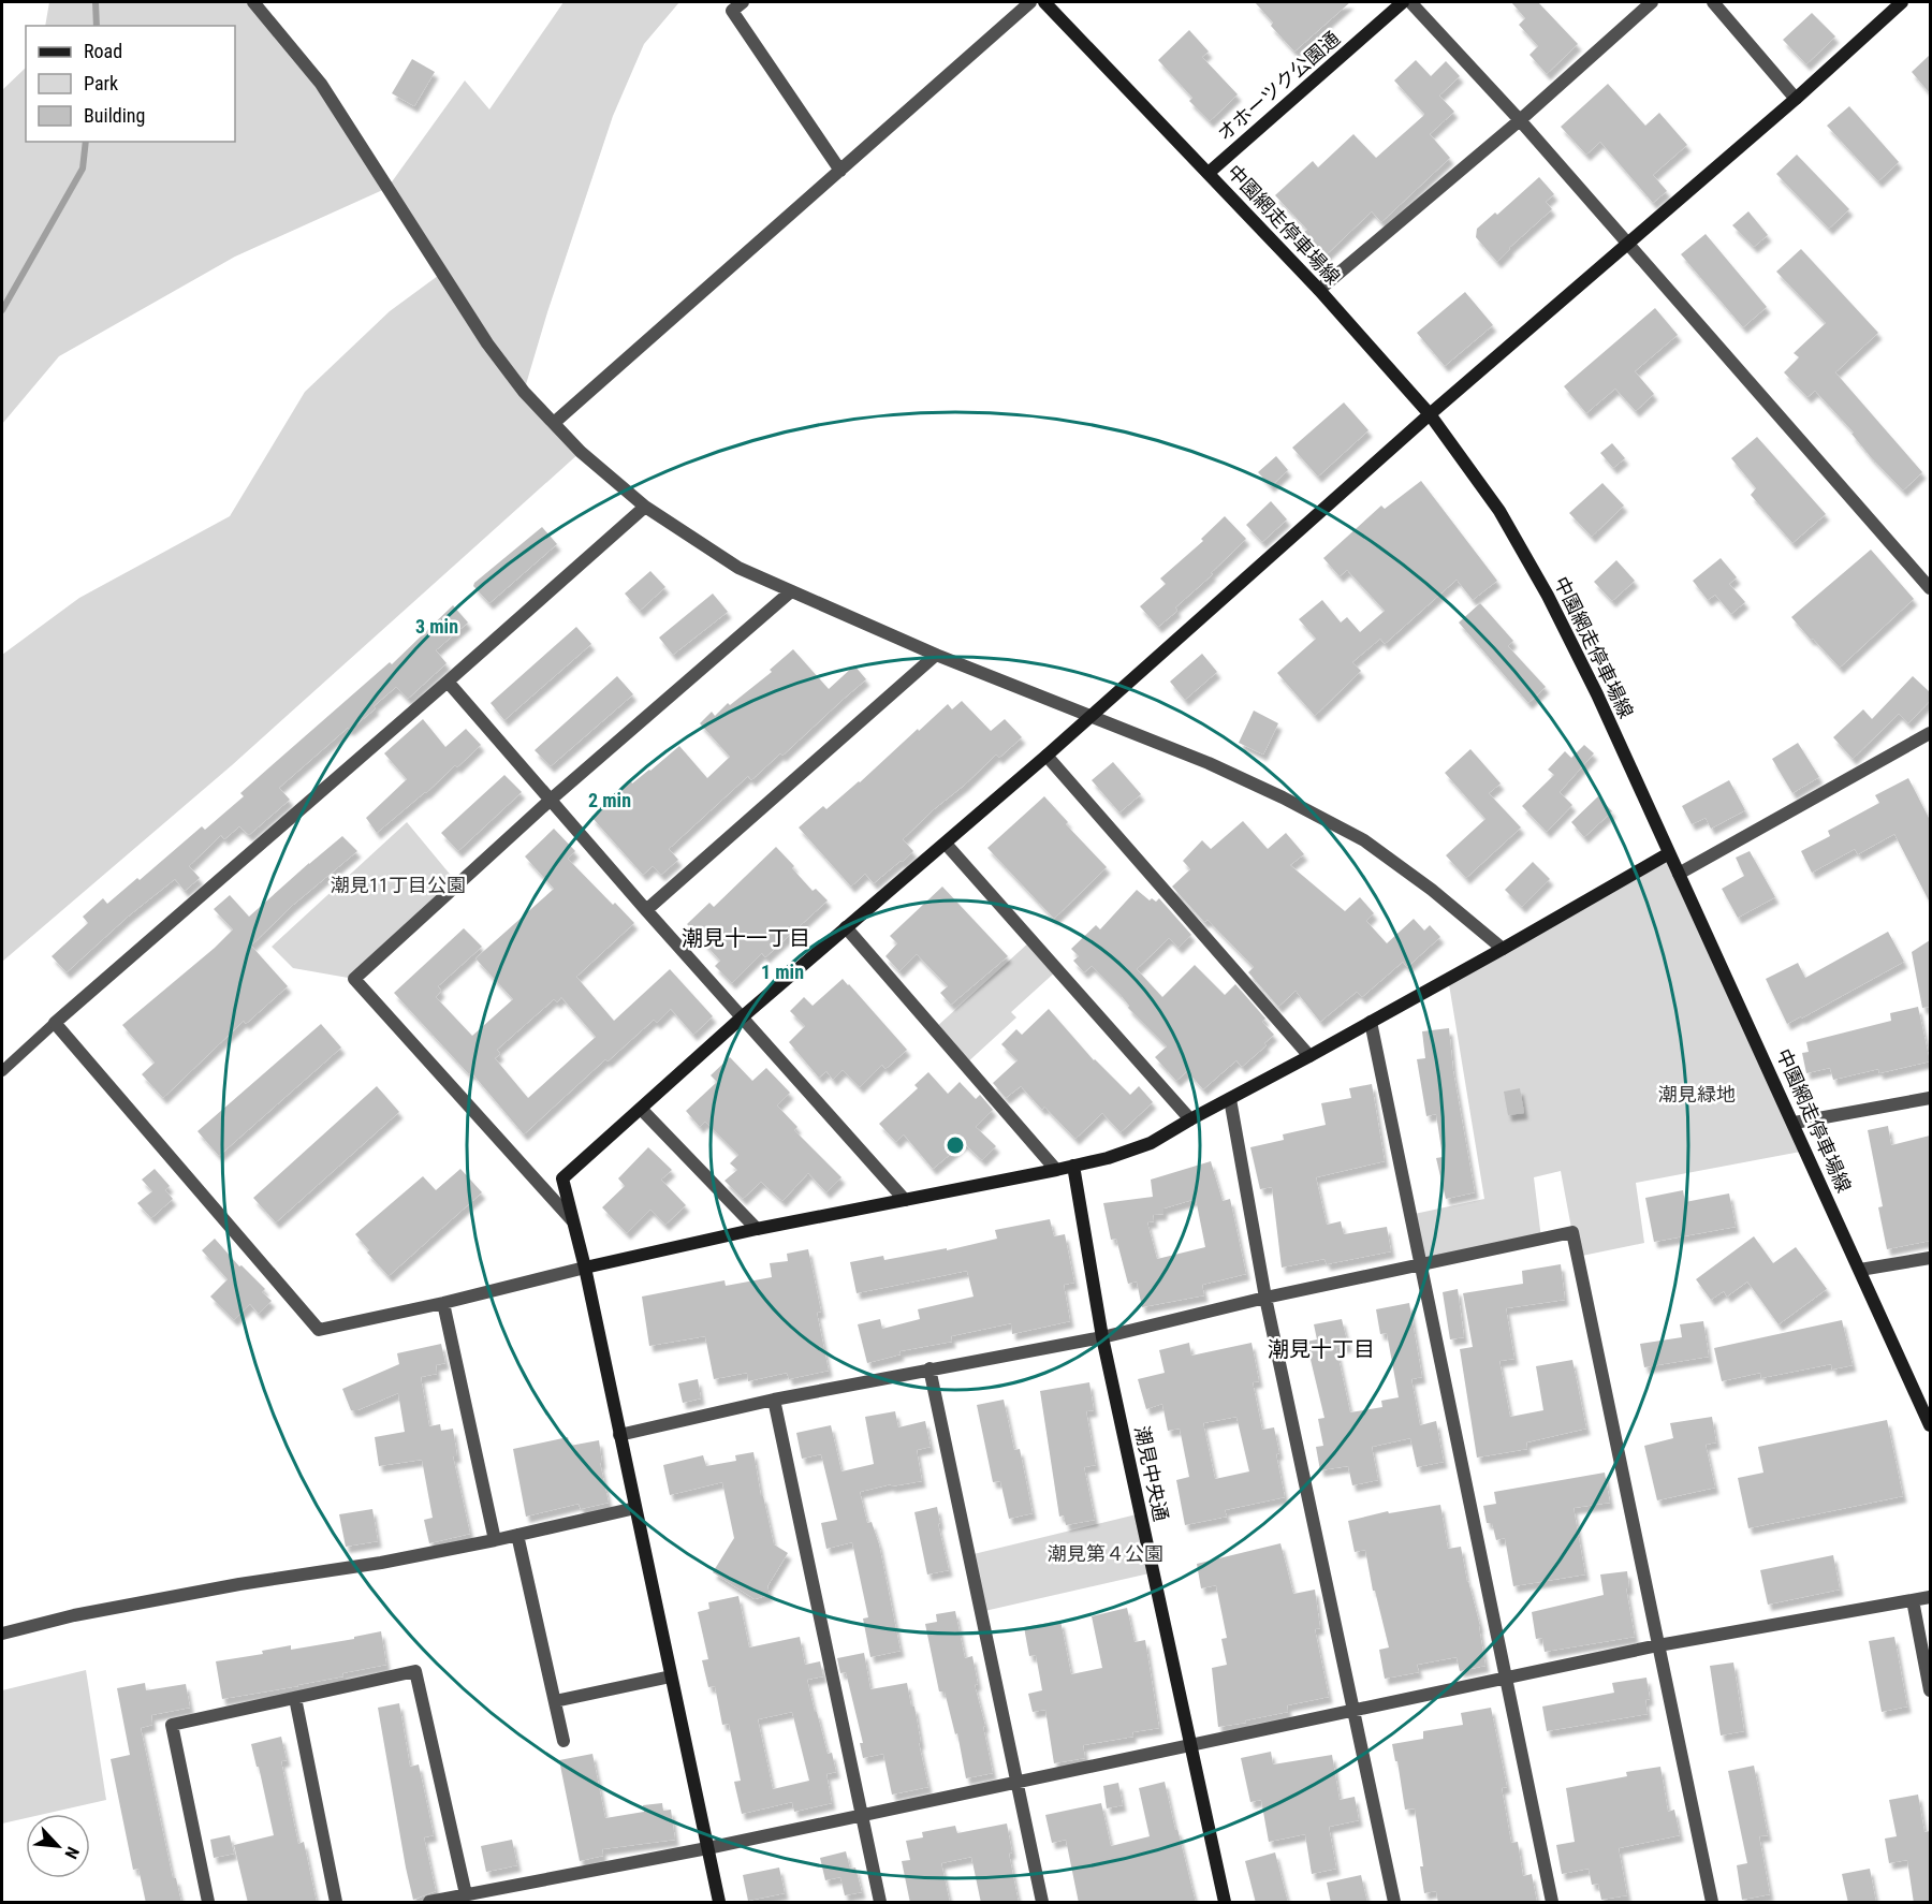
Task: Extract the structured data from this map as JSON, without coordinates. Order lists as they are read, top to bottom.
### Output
{
  "streets": {
    "street": ["オホーツク公園通", "中園網走停車場線", "潮見中央通"]
  },
  "crossings": [
    ["オホーツク公園通", "中園網走停車場線"]
  ],
  "districts": ["潮見十一丁目", "潮見十丁目"],
  "parks": ["潮見11丁目公園", "潮見緑地", "潮見第４公園"],
  "legend": ["Road", "Park", "Building"],
  "north": "bottom right",
  "rings": ["3 min", "2 min", "1 min"]
}
